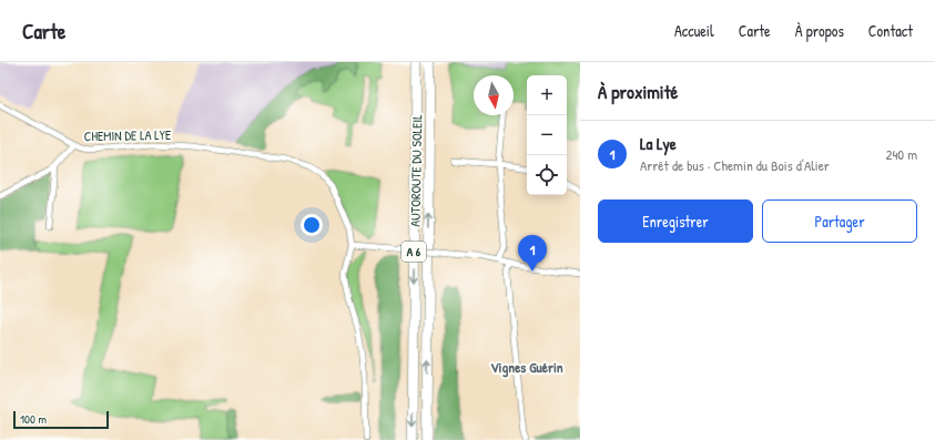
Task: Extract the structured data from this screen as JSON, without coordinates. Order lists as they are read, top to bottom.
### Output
{
  "streets": {
    "highway": ["AUTOROUTE DU SOLEIL", "A 6"],
    "street": ["CHEMIN DE LA LYE"]
  },
  "districts": ["Vignes Guérin"],
  "scale_bar": "100 m",
  "north": "bottom",
  "page": {
    "header": "Carte",
    "nav": [
      "Accueil",
      "Carte",
      "À propos",
      "Contact"
    ],
    "heading": "À proximité",
    "map_buttons": ["+", "−"],
    "list": [
      {
        "mark": "1",
        "name": "La Lye",
        "note": "Arrêt de bus · Chemin du Bois d'Alier",
        "value": "240 m"
      }
    ],
    "buttons": ["Enregistrer", "Partager"],
    "pins": "1",
    "scale": "100 m"
  }
}
